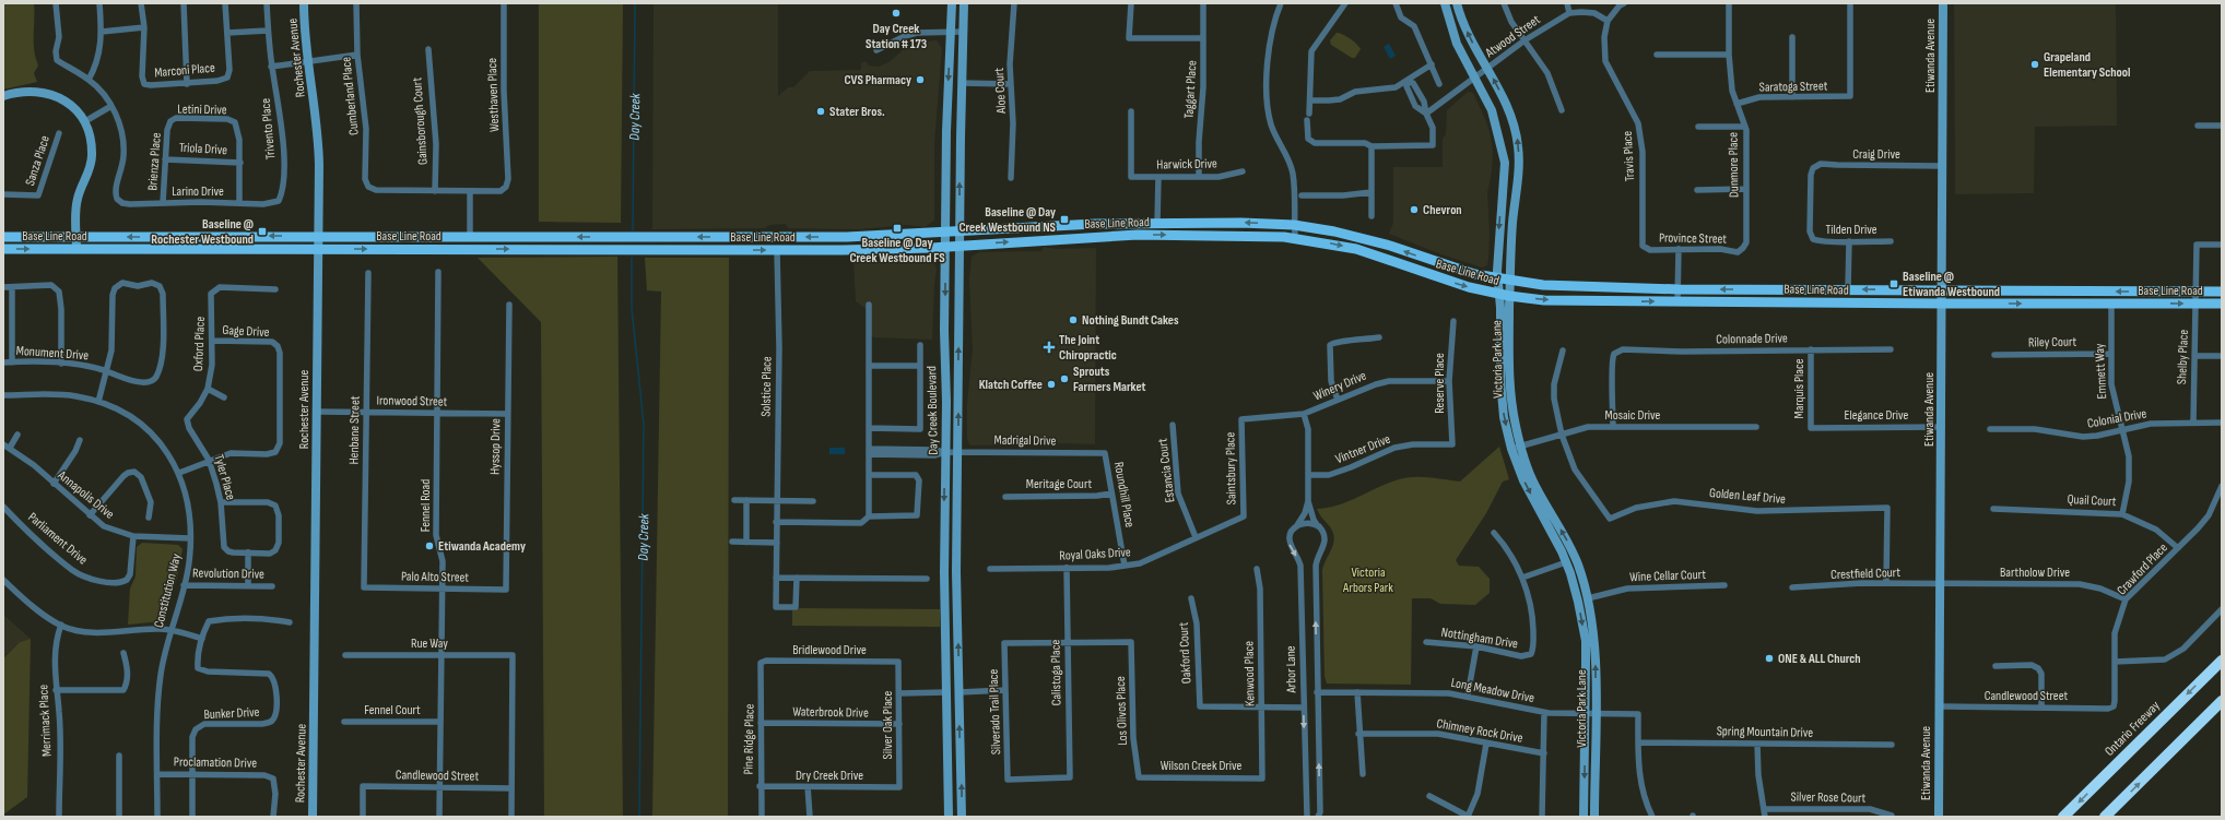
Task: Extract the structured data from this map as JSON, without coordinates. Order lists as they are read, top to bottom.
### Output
{
  "streets": {
    "highway": ["Ontario Freeway"],
    "main road": [
      "Etiwanda Avenue",
      "Rochester Avenue",
      "Base Line Road",
      "Victoria Park Lane",
      "Day Creek Boulevard"
    ],
    "street": [
      "Atwood Street",
      "Marconi Place",
      "Saratoga Street",
      "Taggart Place",
      "Aloe Court",
      "Westhaven Place",
      "Cumberland Place",
      "Letini Drive",
      "Gainsborough Court",
      "Trivento Place",
      "Triola Drive",
      "Craig Drive",
      "Travis Place",
      "Sanza Place",
      "Brienza Place",
      "Harwick Drive",
      "Dunmore Place",
      "Larino Drive",
      "Tilden Drive",
      "Province Street",
      "Gage Drive",
      "Colonnade Drive",
      "Riley Court",
      "Oxford Place",
      "Monument Drive",
      "Shelby Place",
      "Emmett Way",
      "Reserve Place",
      "Winery Drive",
      "Solstice Place",
      "Marquis Place",
      "Ironwood Street",
      "Mosaic Drive",
      "Elegance Drive",
      "Colonial Drive",
      "Henbane Street",
      "Madrigal Drive",
      "Hyssop Drive",
      "Vintner Drive",
      "Saintsbury Place",
      "Estancia Court",
      "Tyler Place",
      "Meritage Court",
      "Annapolis Drive",
      "Roundhill Place",
      "Golden Leaf Drive",
      "Quail Court",
      "Fennel Road",
      "Parliament Drive",
      "Royal Oaks Drive",
      "Crawford Place",
      "Bartholow Drive",
      "Revolution Drive",
      "Crestfield Court",
      "Wine Cellar Court",
      "Palo Alto Street",
      "Constitution Way",
      "Nottingham Drive",
      "Rue Way",
      "Bridlewood Drive",
      "Oakford Court",
      "Arbor Lane",
      "Calistoga Place",
      "Kenwood Place",
      "Long Meadow Drive",
      "Candlewood Street",
      "Fennel Court",
      "Los Olivos Place",
      "Waterbrook Drive",
      "Silverado Trail Place",
      "Bunker Drive",
      "Merrimack Place",
      "Silver Oak Place",
      "Chimney Rock Drive",
      "Spring Mountain Drive",
      "Pine Ridge Place",
      "Proclamation Drive",
      "Wilson Creek Drive",
      "Dry Creek Drive",
      "Silver Rose Court"
    ]
  },
  "crossings": [
    ["Atwood Street", "Victoria Park Lane"],
    ["Etiwanda Avenue", "Craig Drive"],
    ["Etiwanda Avenue", "Base Line Road"],
    ["Etiwanda Avenue", "Elegance Drive"],
    ["Etiwanda Avenue", "Bartholow Drive"],
    ["Etiwanda Avenue", "Crestfield Court"],
    ["Etiwanda Avenue", "Candlewood Street"],
    ["Rochester Avenue", "Base Line Road"],
    ["Rochester Avenue", "Ironwood Street"],
    ["Saratoga Street", "Dunmore Place"],
    ["Taggart Place", "Harwick Drive"],
    ["Cumberland Place", "Gainsborough Court"],
    ["Letini Drive", "Triola Drive"],
    ["Letini Drive", "Brienza Place"],
    ["Trivento Place", "Larino Drive"],
    ["Triola Drive", "Brienza Place"],
    ["Craig Drive", "Tilden Drive"],
    ["Travis Place", "Province Street"],
    ["Brienza Place", "Larino Drive"],
    ["Dunmore Place", "Province Street"],
    ["Base Line Road", "Shelby Place"],
    ["Base Line Road", "Victoria Park Lane"],
    ["Base Line Road", "Emmett Way"],
    ["Base Line Road", "Solstice Place"],
    ["Base Line Road", "Day Creek Boulevard"],
    ["Gage Drive", "Oxford Place"],
    ["Gage Drive", "Tyler Place"],
    ["Colonnade Drive", "Marquis Place"],
    ["Colonnade Drive", "Mosaic Drive"],
    ["Riley Court", "Emmett Way"],
    ["Oxford Place", "Tyler Place"],
    ["Shelby Place", "Colonial Drive"],
    ["Victoria Park Lane", "Mosaic Drive"],
    ["Victoria Park Lane", "Wine Cellar Court"],
    ["Victoria Park Lane", "Long Meadow Drive"],
    ["Emmett Way", "Colonial Drive"],
    ["Emmett Way", "Quail Court"],
    ["Reserve Place", "Winery Drive"],
    ["Reserve Place", "Vintner Drive"],
    ["Winery Drive", "Saintsbury Place"],
    ["Winery Drive", "Arbor Lane"],
    ["Marquis Place", "Elegance Drive"],
    ["Ironwood Street", "Henbane Street"],
    ["Ironwood Street", "Hyssop Drive"],
    ["Ironwood Street", "Fennel Road"],
    ["Day Creek Boulevard", "Madrigal Drive"],
    ["Mosaic Drive", "Golden Leaf Drive"],
    ["Henbane Street", "Palo Alto Street"],
    ["Madrigal Drive", "Roundhill Place"],
    ["Hyssop Drive", "Palo Alto Street"],
    ["Vintner Drive", "Arbor Lane"],
    ["Saintsbury Place", "Royal Oaks Drive"],
    ["Estancia Court", "Royal Oaks Drive"],
    ["Meritage Court", "Roundhill Place"],
    ["Annapolis Drive", "Parliament Drive"],
    ["Annapolis Drive", "Constitution Way"],
    ["Roundhill Place", "Royal Oaks Drive"],
    ["Golden Leaf Drive", "Crestfield Court"],
    ["Quail Court", "Crawford Place"],
    ["Fennel Road", "Palo Alto Street"],
    ["Fennel Road", "Rue Way"],
    ["Fennel Road", "Candlewood Street"],
    ["Fennel Road", "Fennel Court"],
    ["Royal Oaks Drive", "Calistoga Place"],
    ["Crawford Place", "Bartholow Drive"],
    ["Crawford Place", "Candlewood Street"],
    ["Bartholow Drive", "Crestfield Court"],
    ["Revolution Drive", "Constitution Way"],
    ["Constitution Way", "Proclamation Drive"],
    ["Rue Way", "Candlewood Street"],
    ["Bridlewood Drive", "Silver Oak Place"],
    ["Bridlewood Drive", "Pine Ridge Place"],
    ["Oakford Court", "Kenwood Place"],
    ["Arbor Lane", "Long Meadow Drive"],
    ["Calistoga Place", "Los Olivos Place"],
    ["Calistoga Place", "Silverado Trail Place"],
    ["Kenwood Place", "Wilson Creek Drive"],
    ["Long Meadow Drive", "Spring Mountain Drive"],
    ["Los Olivos Place", "Silverado Trail Place"],
    ["Los Olivos Place", "Wilson Creek Drive"],
    ["Waterbrook Drive", "Silver Oak Place"],
    ["Waterbrook Drive", "Pine Ridge Place"],
    ["Bunker Drive", "Proclamation Drive"],
    ["Silver Oak Place", "Dry Creek Drive"],
    ["Pine Ridge Place", "Dry Creek Drive"]
  ],
  "water": ["Day Creek"],
  "parks": ["Victoria Arbors Park"],
  "places": {
    "other": [
      "Day Creek Station # 173",
      "Grapeland Elementary School",
      "CVS Pharmacy",
      "Stater Bros.",
      "Chevron",
      "Nothing Bundt Cakes",
      "Sprouts Farmers Market",
      "Klatch Coffee",
      "Etiwanda Academy",
      "ONE & ALL Church"
    ],
    "transit": [
      "Baseline @ Day Creek Westbound NS",
      "Baseline @ Day Creek Westbound FS",
      "Baseline @ Rochester Westbound",
      "Baseline @ Etiwanda Westbound"
    ],
    "health": ["The Joint Chiropractic"]
  }
}
